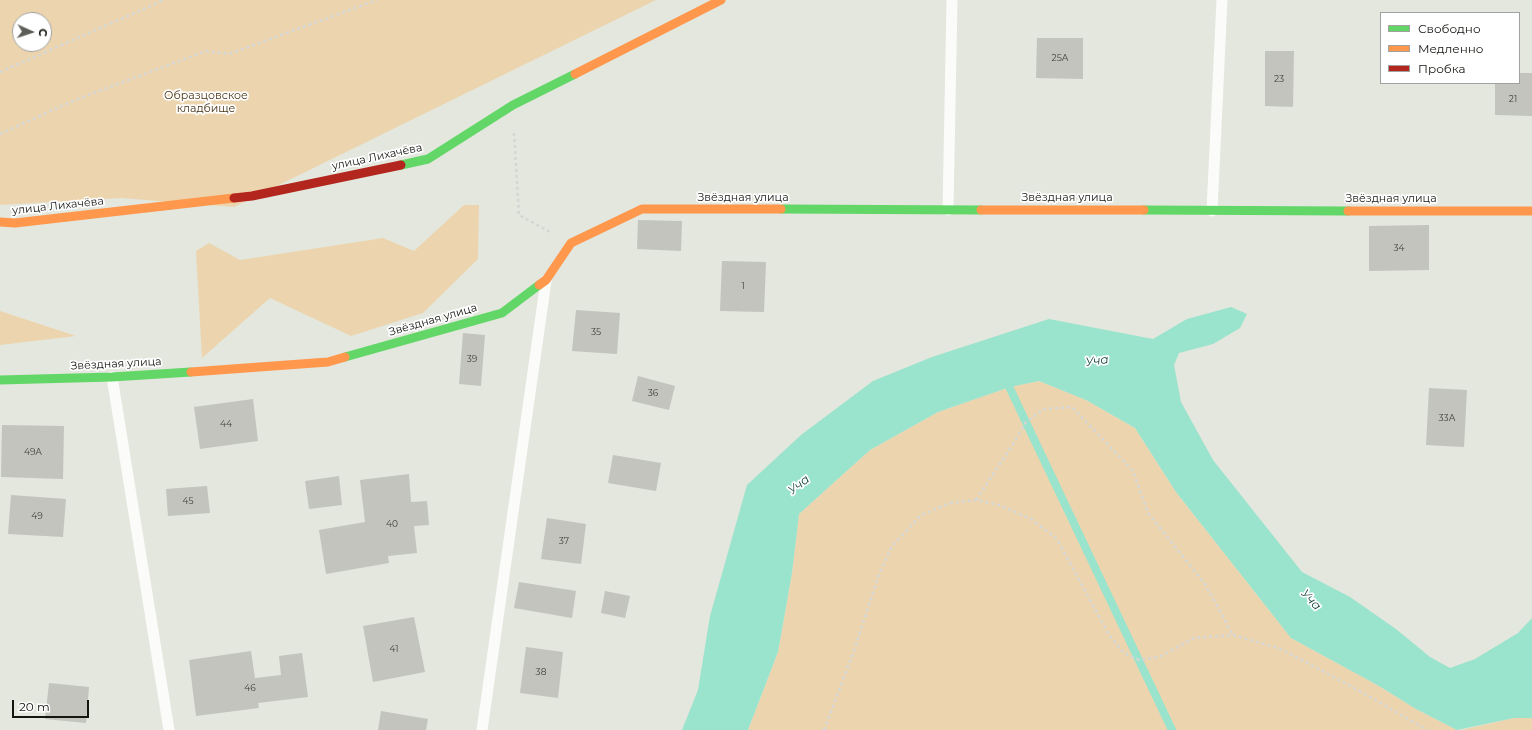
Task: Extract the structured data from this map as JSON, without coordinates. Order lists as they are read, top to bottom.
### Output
{
  "streets": {
    "street": ["улица Лихачёва", "Звёздная улица"]
  },
  "water": ["Уча"],
  "parks": ["Образцовское кладбище"],
  "house_numbers": [
    "25А",
    "23",
    "21",
    "34",
    "1",
    "35",
    "39",
    "36",
    "33А",
    "44",
    "49А",
    "45",
    "49",
    "40",
    "37",
    "41",
    "38",
    "46"
  ],
  "legend": ["Свободно", "Медленно", "Пробка"],
  "scale_bar": "20 m",
  "north": "right"
}
